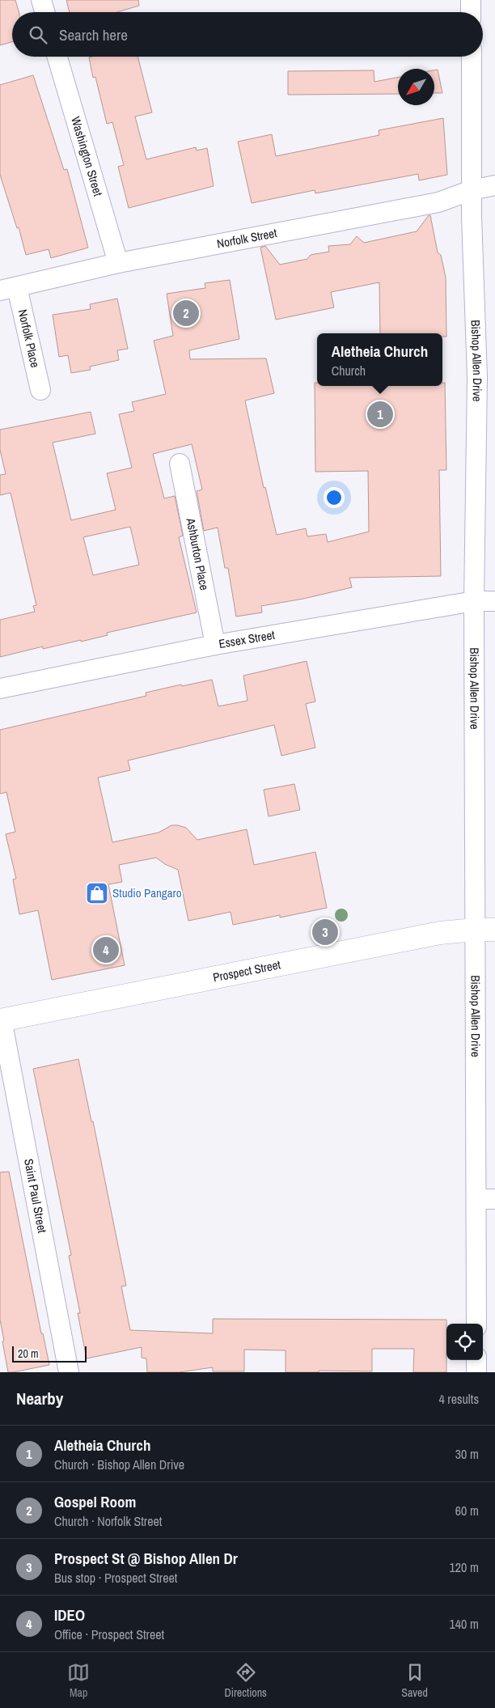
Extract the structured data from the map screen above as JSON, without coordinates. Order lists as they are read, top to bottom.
{
  "streets": {
    "main road": ["Prospect Street"],
    "street": [
      "Washington Street",
      "Norfolk Street",
      "Norfolk Place",
      "Bishop Allen Drive",
      "Ashburton Place",
      "Essex Street",
      "Saint Paul Street"
    ]
  },
  "crossings": [
    ["Washington Street", "Norfolk Street"],
    ["Norfolk Street", "Norfolk Place"],
    ["Norfolk Street", "Bishop Allen Drive"],
    ["Bishop Allen Drive", "Essex Street"],
    ["Bishop Allen Drive", "Prospect Street"],
    ["Ashburton Place", "Essex Street"],
    ["Prospect Street", "Saint Paul Street"]
  ],
  "places": {
    "shop": ["Studio Pangaro"]
  },
  "scale_bar": "20 m",
  "north": "bottom left",
  "page": {
    "search": "Search here",
    "pins": [
      "2",
      "1",
      "3",
      "4"
    ],
    "popup": ["Aletheia Church", "Church"],
    "scale": "20 m",
    "heading": ["Nearby", "4 results"],
    "list": [
      {
        "mark": "1",
        "name": "Aletheia Church",
        "note": "Church · Bishop Allen Drive",
        "value": "30 m"
      },
      {
        "mark": "2",
        "name": "Gospel Room",
        "note": "Church · Norfolk Street",
        "value": "60 m"
      },
      {
        "mark": "3",
        "name": "Prospect St @ Bishop Allen Dr",
        "note": "Bus stop · Prospect Street",
        "value": "120 m"
      },
      {
        "mark": "4",
        "name": "IDEO",
        "note": "Office · Prospect Street",
        "value": "140 m"
      }
    ],
    "nav": ["Map", "Directions", "Saved"]
  }
}
